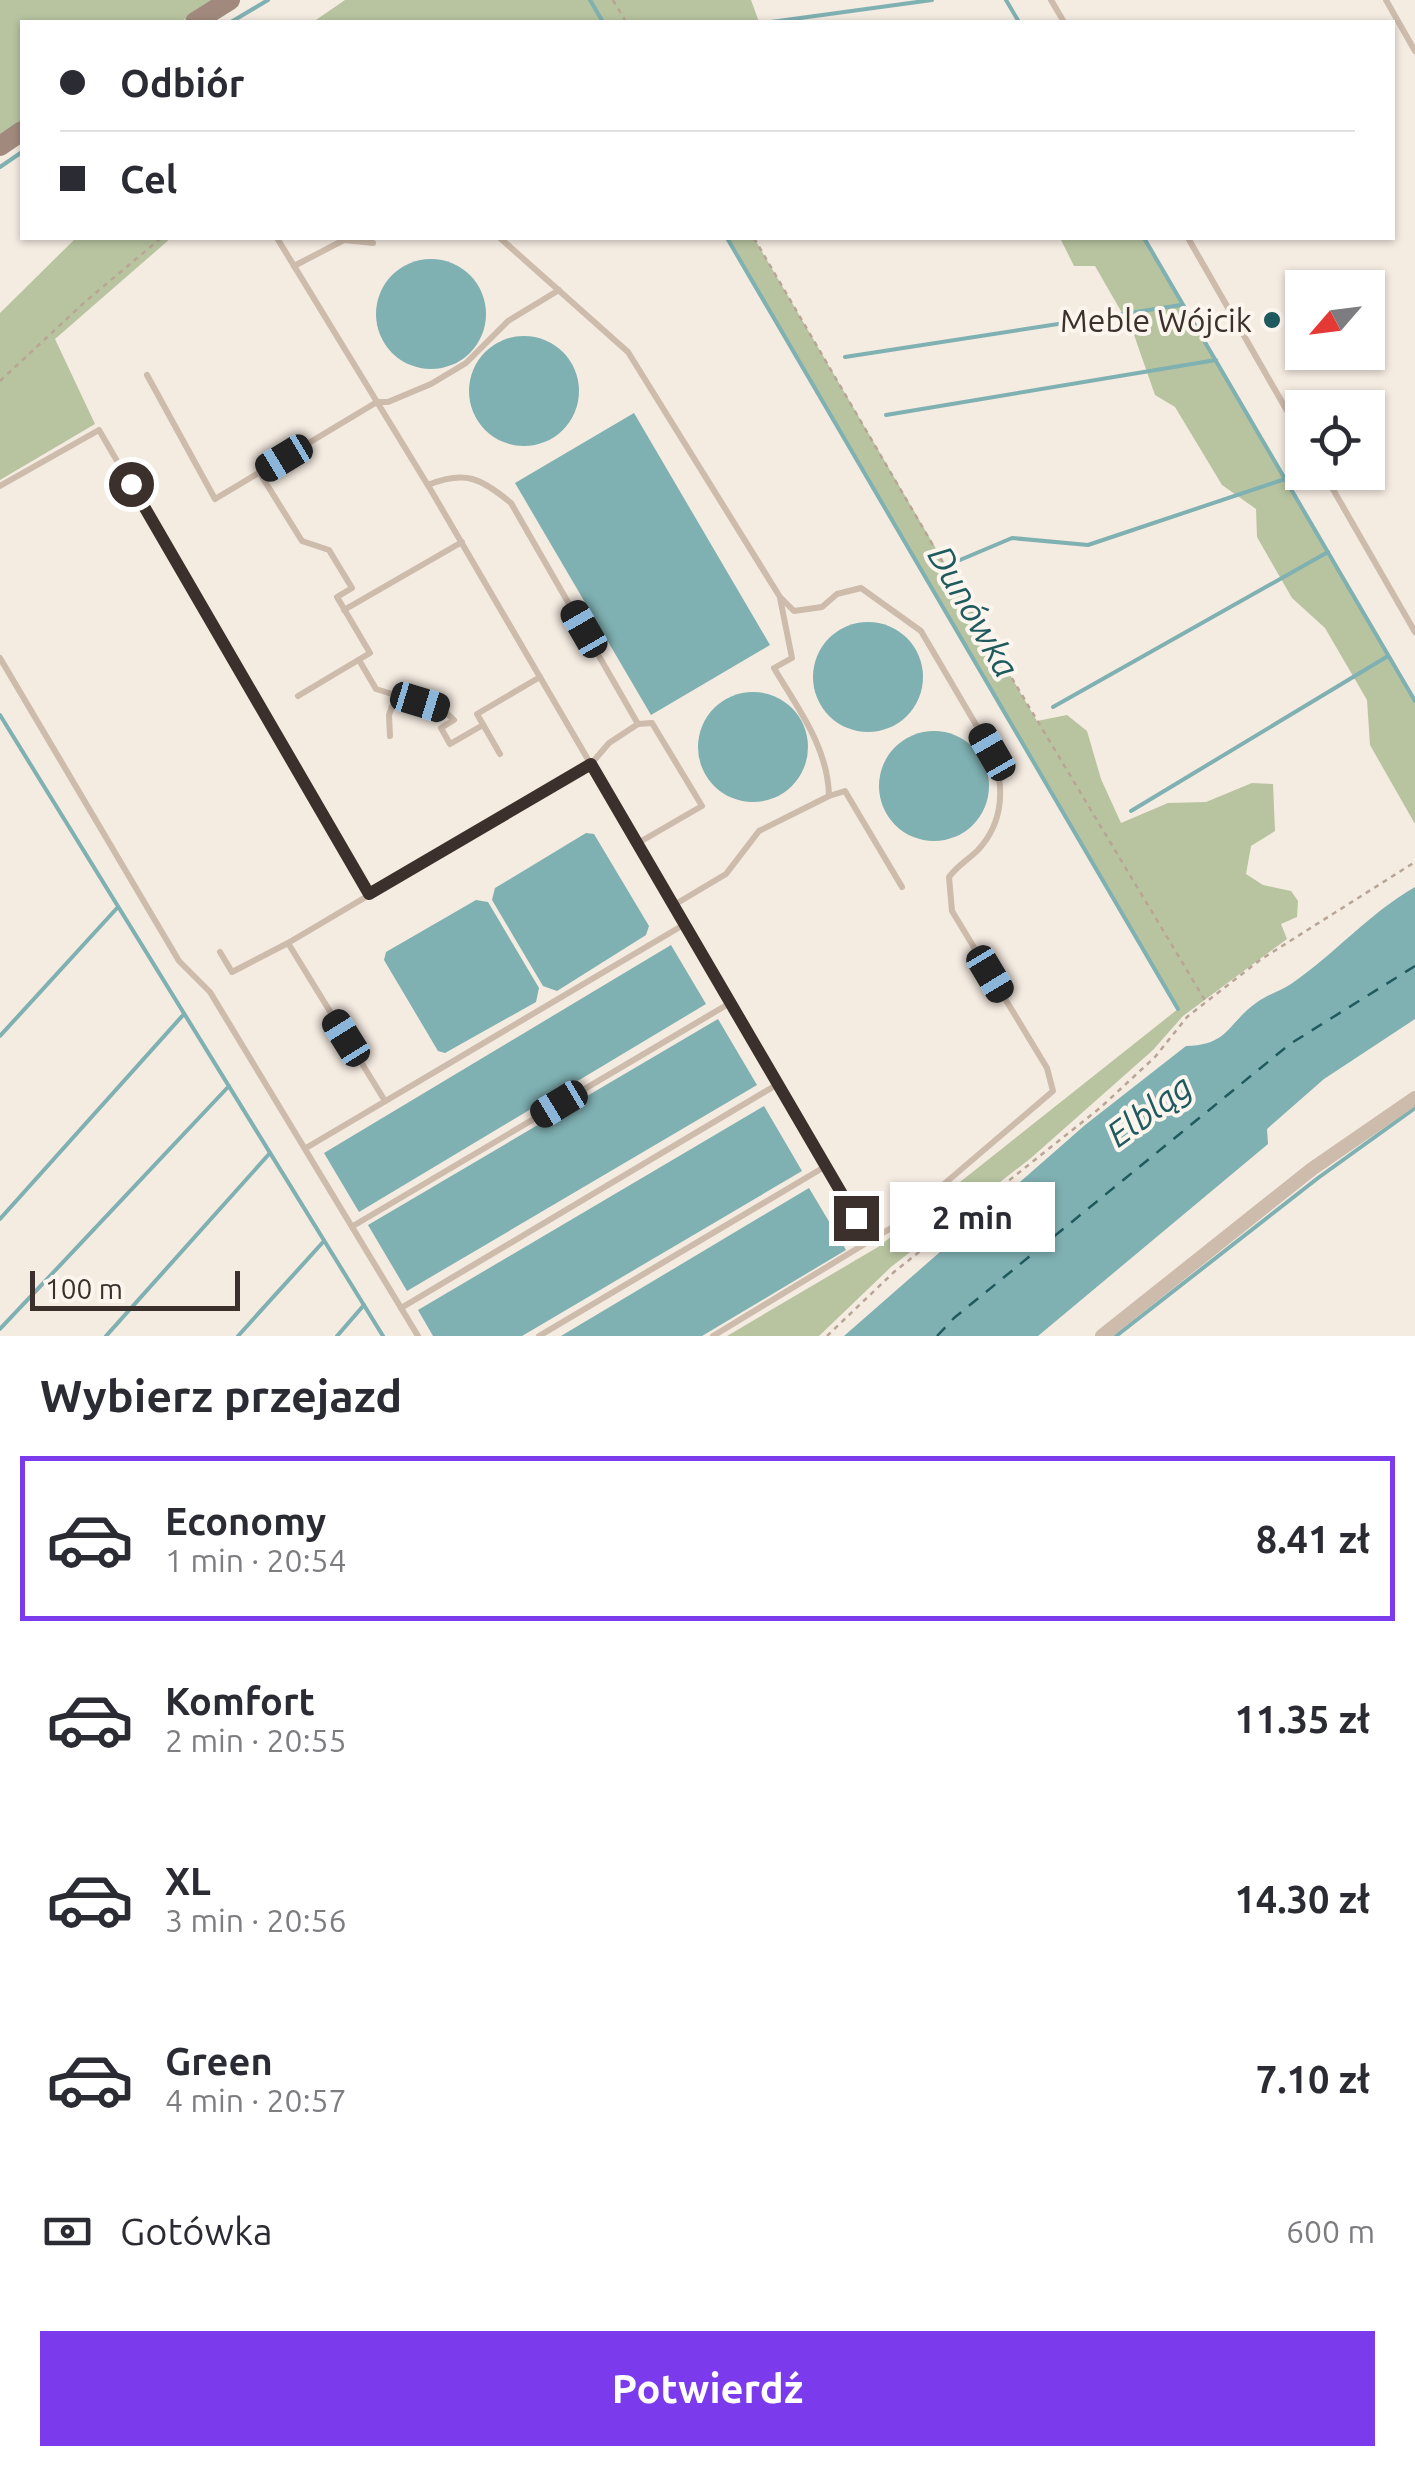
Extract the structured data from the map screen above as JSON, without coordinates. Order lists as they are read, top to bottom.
{
  "water": ["Dunówka", "Elbląg"],
  "places": ["Meble Wójcik"],
  "scale_bar": "100 m",
  "north": "bottom left",
  "page": {
    "banner": ["Odbiór", "Cel"],
    "bubble": "2 min",
    "scale": "100 m",
    "heading": "Wybierz przejazd",
    "list": [
      {
        "name": "Economy",
        "note": "1 min · 20:54",
        "value": "8.41 zł"
      },
      {
        "name": "Komfort",
        "note": "2 min · 20:55",
        "value": "11.35 zł"
      },
      {
        "name": "XL",
        "note": "3 min · 20:56",
        "value": "14.30 zł"
      },
      {
        "name": "Green",
        "note": "4 min · 20:57",
        "value": "7.10 zł"
      }
    ],
    "pay": ["Gotówka", "600 m"],
    "buttons": "Potwierdź"
  }
}
